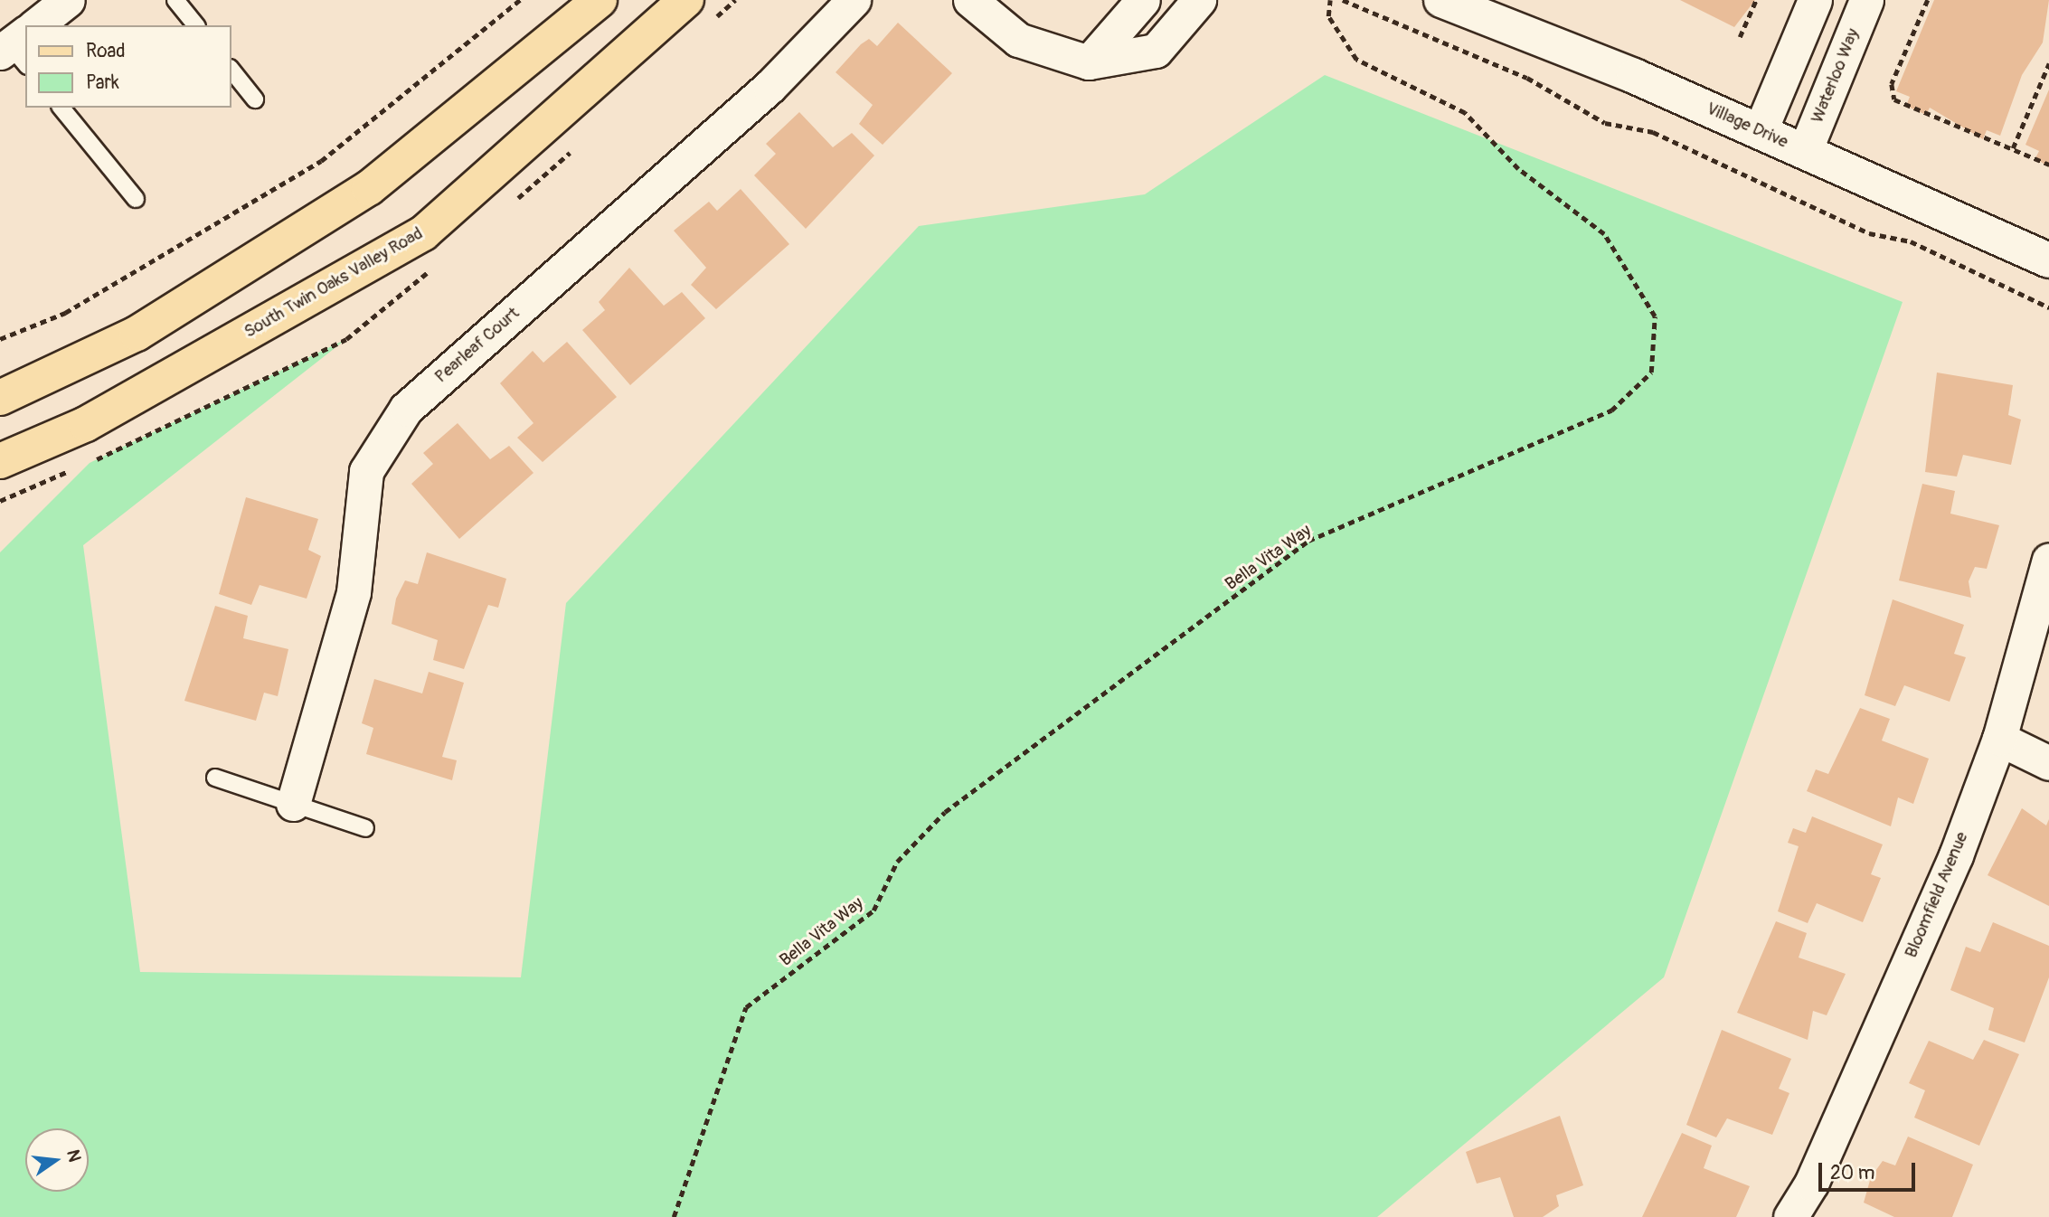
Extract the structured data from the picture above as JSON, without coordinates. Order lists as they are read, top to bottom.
{
  "streets": {
    "main road": ["South Twin Oaks Valley Road"],
    "street": [
      "Waterloo Way",
      "Village Drive",
      "Pearleaf Court",
      "Bloomfield Avenue"
    ],
    "path": ["Bella Vita Way"]
  },
  "crossings": [
    ["Waterloo Way", "Village Drive"]
  ],
  "legend": ["Road", "Park"],
  "scale_bar": "20 m",
  "north": "right"
}
